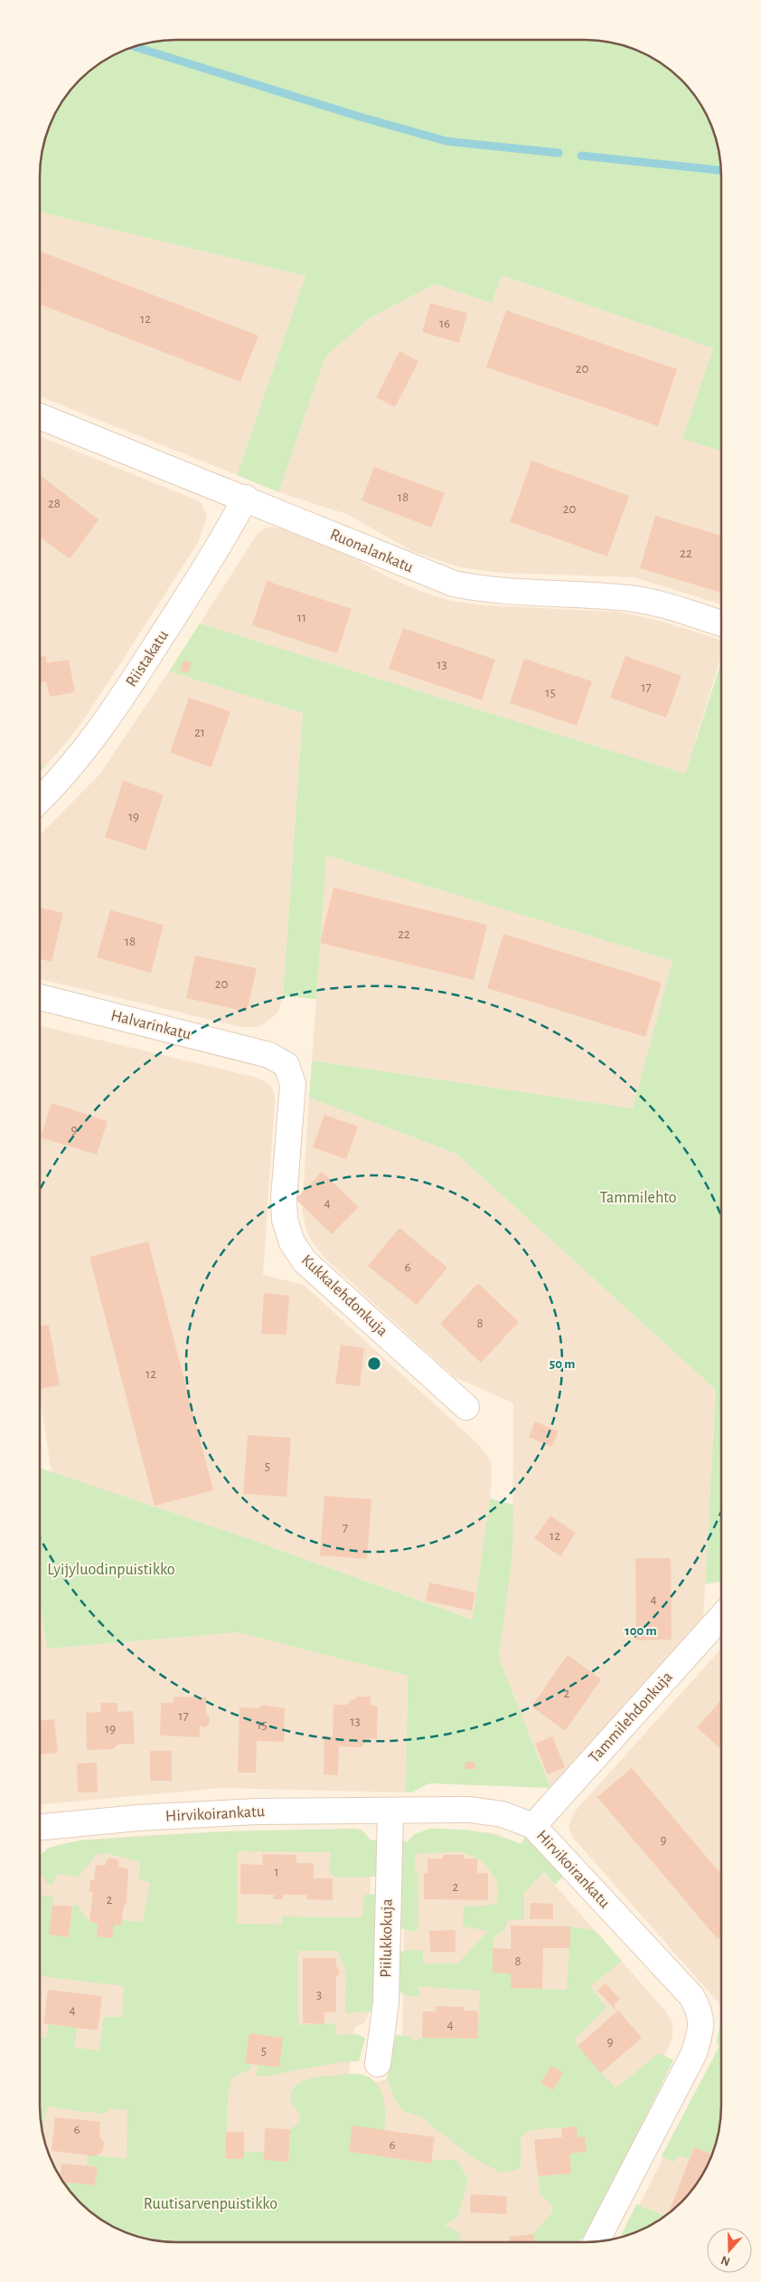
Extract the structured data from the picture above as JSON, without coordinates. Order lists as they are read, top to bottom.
{
  "streets": {
    "street": [
      "Ruonalankatu",
      "Riistakatu",
      "Halvarinkatu",
      "Kukkalehdonkuja",
      "Tammilehdonkuja",
      "Hirvikoirankatu",
      "Piilukkokuja"
    ]
  },
  "crossings": [
    ["Ruonalankatu", "Riistakatu"],
    ["Halvarinkatu", "Kukkalehdonkuja"],
    ["Tammilehdonkuja", "Hirvikoirankatu"],
    ["Hirvikoirankatu", "Piilukkokuja"]
  ],
  "parks": ["Tammilehto", "Lyijyluodinpuistikko", "Ruutisarvenpuistikko"],
  "house_numbers": [
    "12",
    "16",
    "20",
    "18",
    "28",
    "20",
    "22",
    "11",
    "13",
    "17",
    "15",
    "21",
    "19",
    "22",
    "18",
    "20",
    "9",
    "4",
    "6",
    "8",
    "12",
    "5",
    "7",
    "12",
    "4",
    "2",
    "17",
    "13",
    "15",
    "19",
    "9",
    "1",
    "2",
    "2",
    "8",
    "3",
    "4",
    "4",
    "9",
    "5",
    "6",
    "6"
  ],
  "north": "bottom",
  "rings": ["50 m", "100 m"]
}
